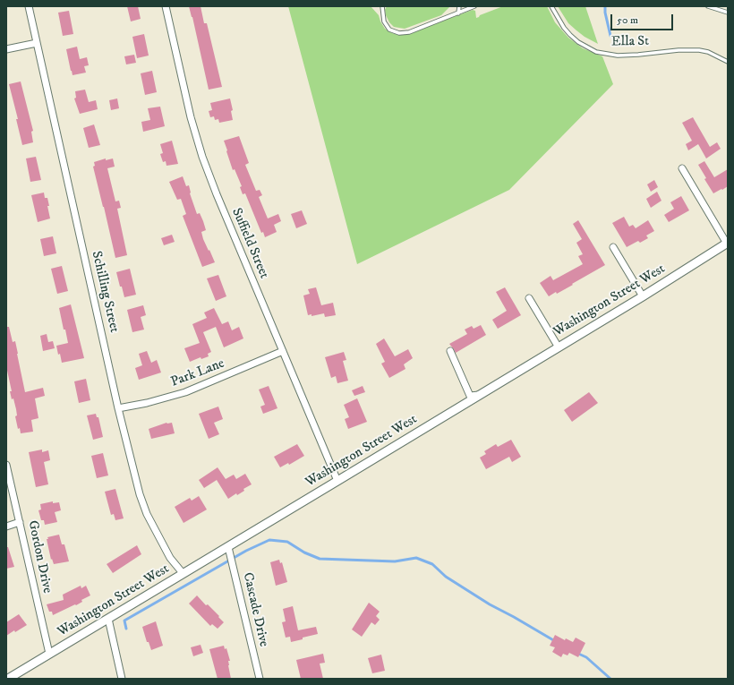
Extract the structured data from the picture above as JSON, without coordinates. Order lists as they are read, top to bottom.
{
  "streets": {
    "street": [
      "Suffield Street",
      "Schilling Street",
      "Washington Street West",
      "Park Lane",
      "Gordon Drive",
      "Cascade Drive"
    ],
    "lane": ["Ella St"]
  },
  "crossings": [
    ["Suffield Street", "Washington Street West"],
    ["Suffield Street", "Park Lane"],
    ["Schilling Street", "Washington Street West"],
    ["Schilling Street", "Park Lane"],
    ["Washington Street West", "Gordon Drive"],
    ["Washington Street West", "Cascade Drive"]
  ],
  "scale_bar": "50 m"
}
